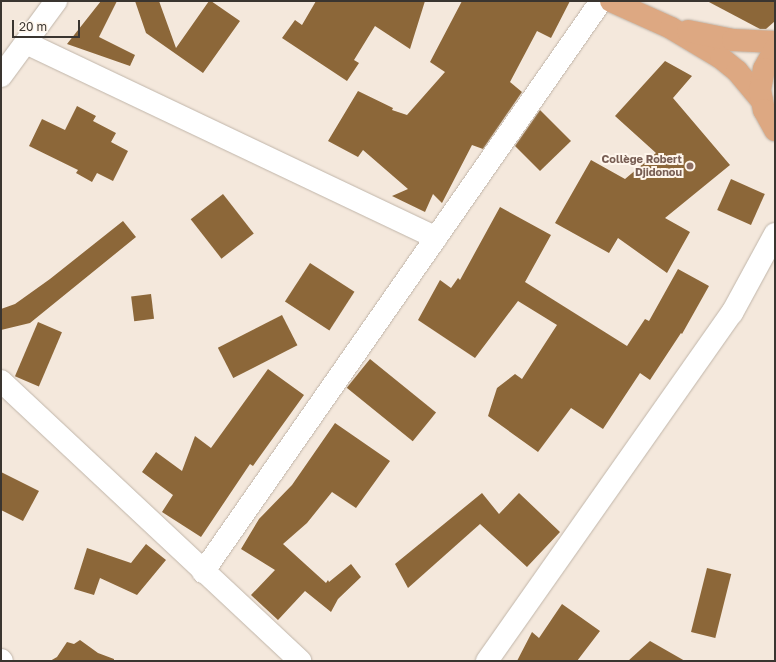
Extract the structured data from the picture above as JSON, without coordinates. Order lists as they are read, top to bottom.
{
  "places": ["Collège Robert Djidonou"],
  "scale_bar": "20 m"
}
